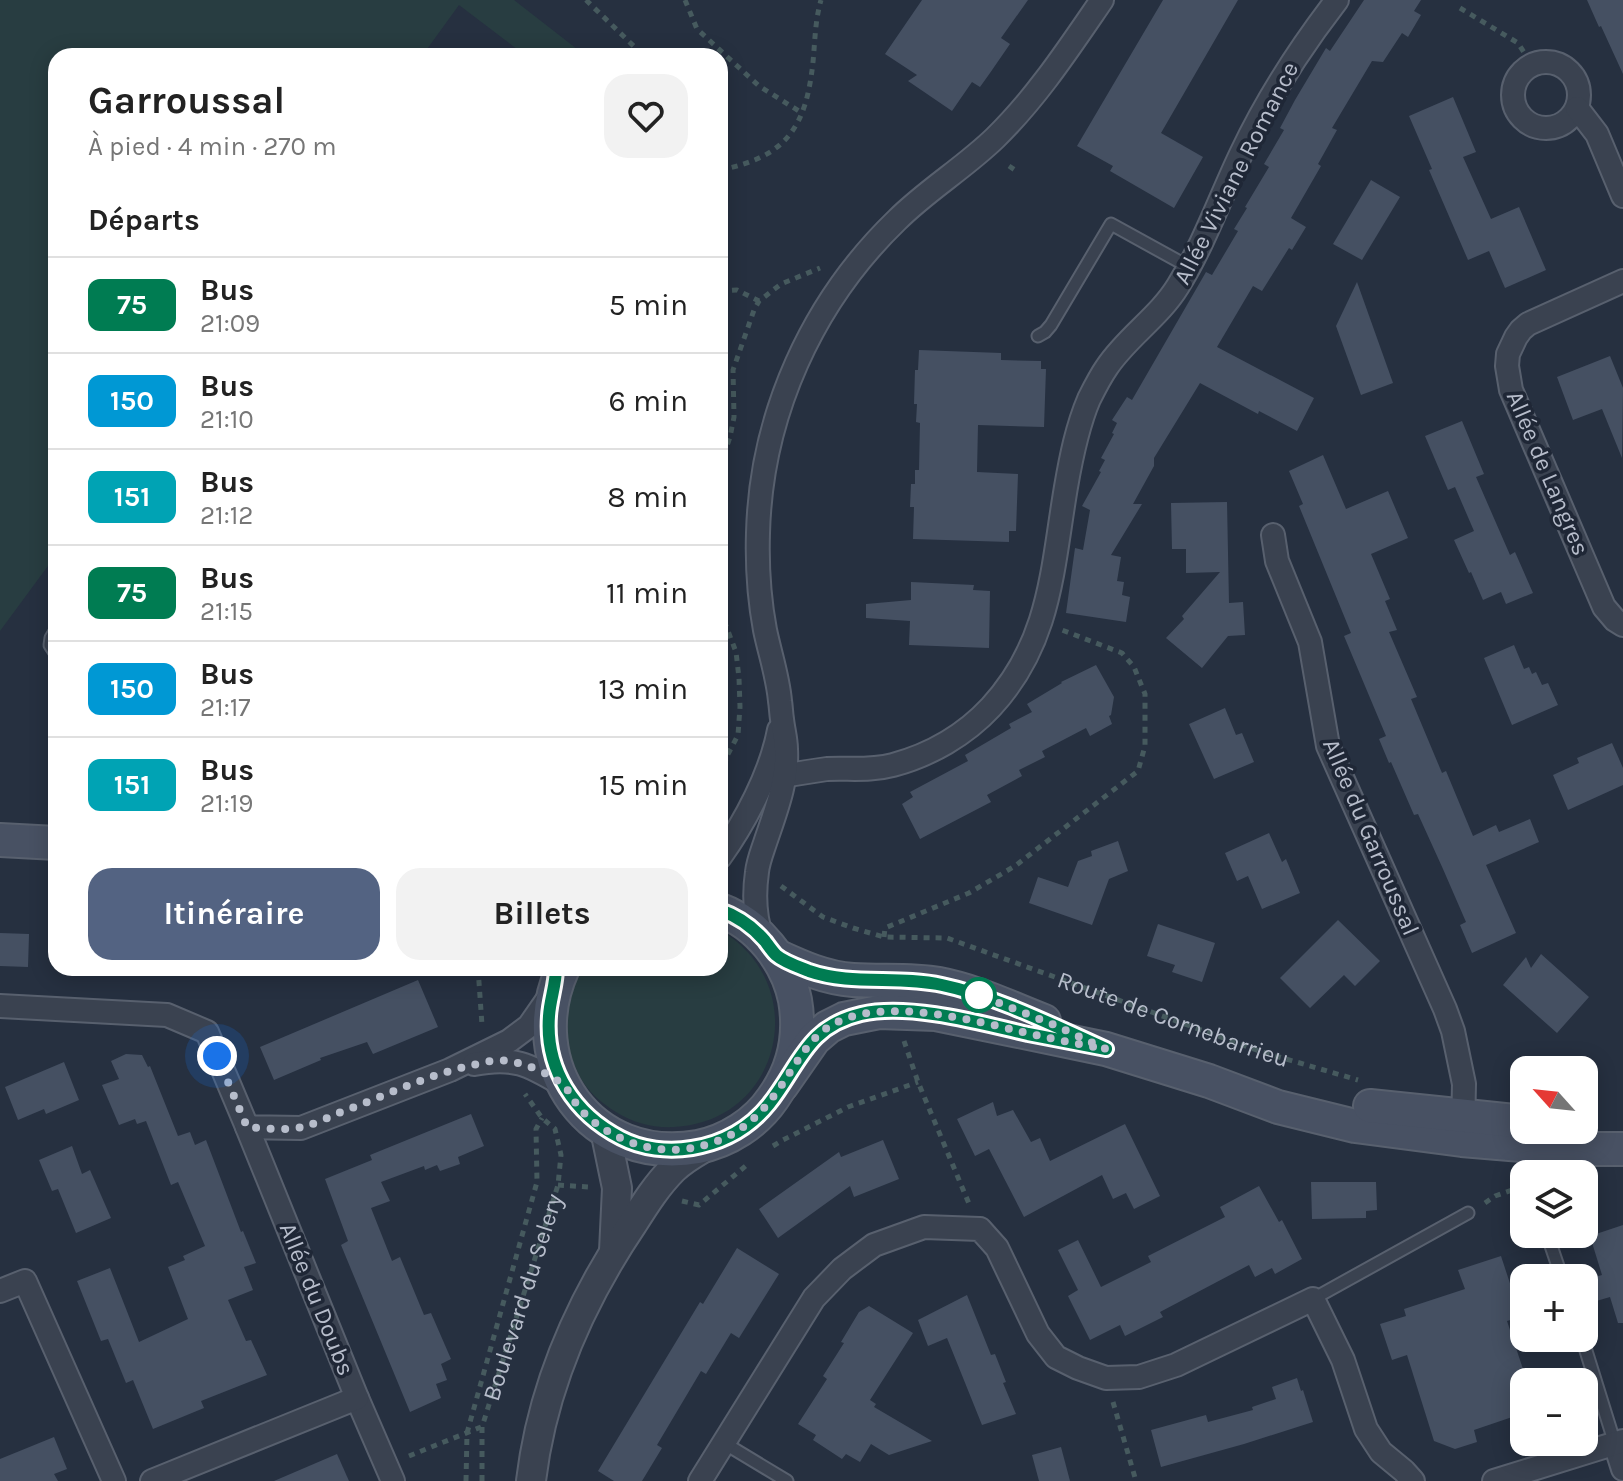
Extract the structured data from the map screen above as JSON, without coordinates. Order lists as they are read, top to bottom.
{
  "streets": {
    "main road": ["Route de Cornebarrieu"],
    "street": [
      "Allée Viviane Romance",
      "Allée de Langres",
      "Allée du Garroussal",
      "Allée du Doubs"
    ],
    "path": ["Boulevard du Selery"]
  },
  "crossings": [
    ["Allée du Garroussal", "Route de Cornebarrieu"]
  ],
  "lines": ["bus line 75"],
  "north": "top left",
  "page": {
    "heading": [
      ["Garroussal", "À pied · 4 min · 270 m"],
      "Départs"
    ],
    "list": [
      {
        "mark": "75",
        "name": "Bus",
        "note": "21:09",
        "value": "5 min"
      },
      {
        "mark": "150",
        "name": "Bus",
        "note": "21:10",
        "value": "6 min"
      },
      {
        "mark": "151",
        "name": "Bus",
        "note": "21:12",
        "value": "8 min"
      },
      {
        "mark": "75",
        "name": "Bus",
        "note": "21:15",
        "value": "11 min"
      },
      {
        "mark": "150",
        "name": "Bus",
        "note": "21:17",
        "value": "13 min"
      },
      {
        "mark": "151",
        "name": "Bus",
        "note": "21:19",
        "value": "15 min"
      }
    ],
    "buttons": ["Itinéraire", "Billets"],
    "map_buttons": ["+", "−"]
  }
}
